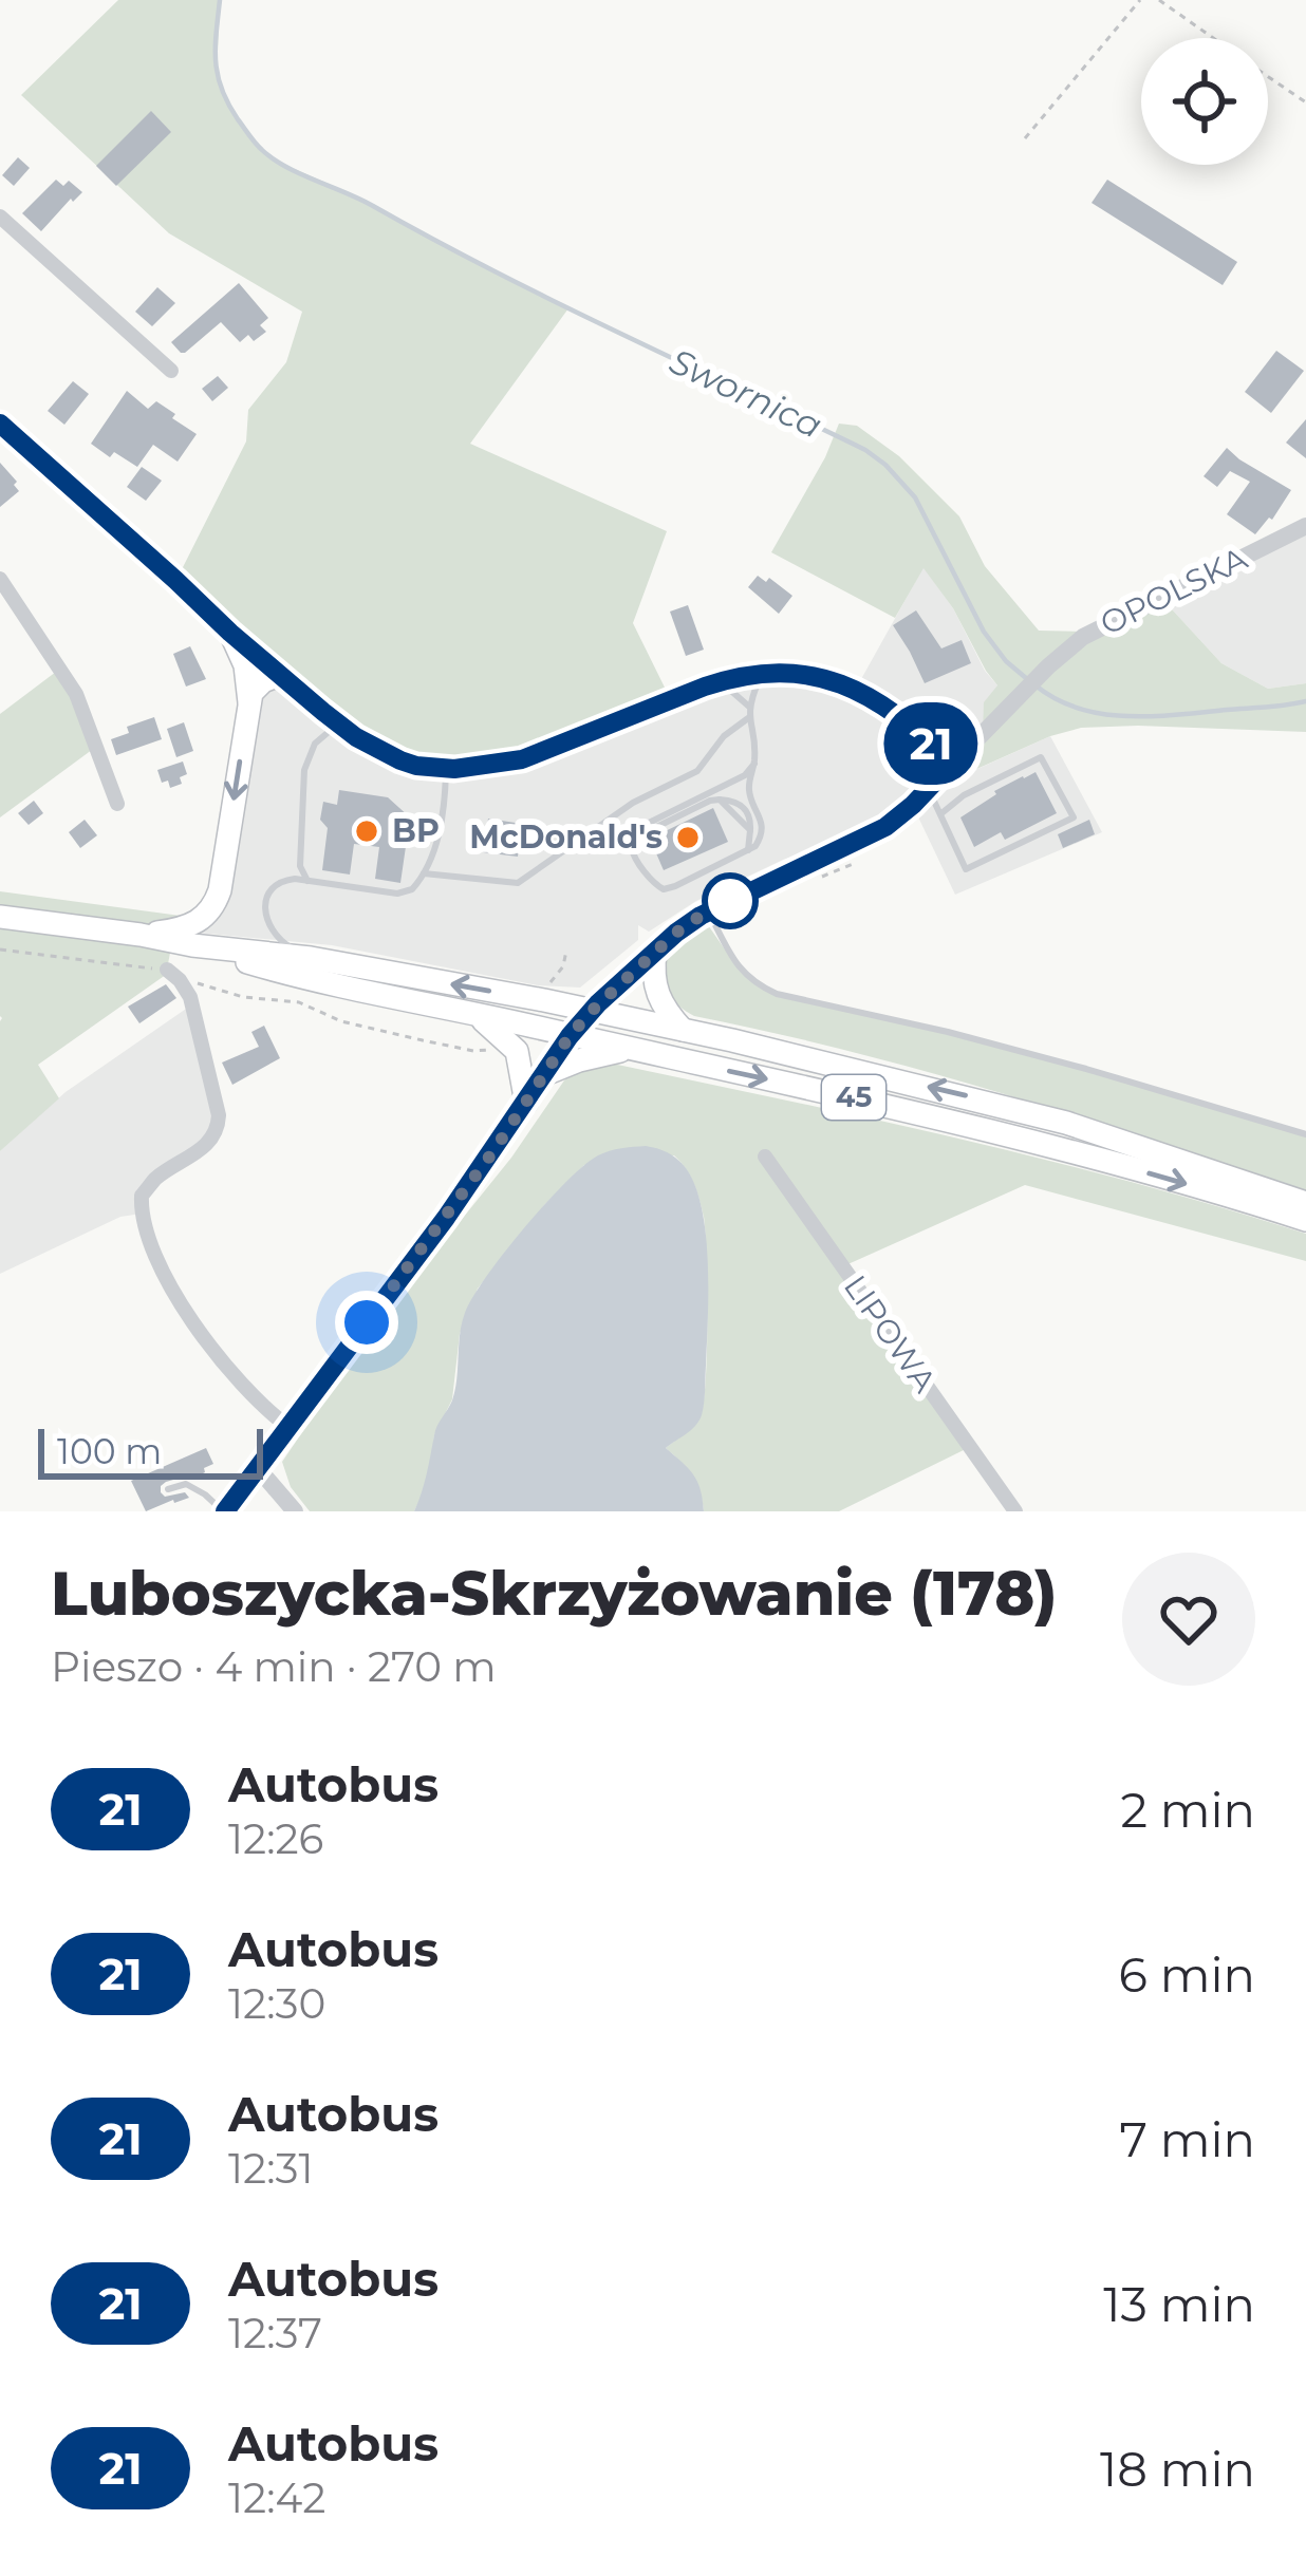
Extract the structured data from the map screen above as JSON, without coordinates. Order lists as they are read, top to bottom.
{
  "streets": {
    "main road": ["45"],
    "street": ["OPOLSKA", "LIPOWA"]
  },
  "crossings": [
    ["OPOLSKA", "45"]
  ],
  "water": ["Swornica"],
  "places": ["BP", "McDonald's"],
  "lines": ["bus line 21"],
  "scale_bar": "100 m",
  "page": {
    "on_map": "21",
    "scale": "100 m",
    "heading": ["Luboszycka-Skrzyżowanie (178)", "Pieszo · 4 min · 270 m"],
    "list": [
      {
        "mark": "21",
        "name": "Autobus",
        "note": "12:26",
        "value": "2 min"
      },
      {
        "mark": "21",
        "name": "Autobus",
        "note": "12:30",
        "value": "6 min"
      },
      {
        "mark": "21",
        "name": "Autobus",
        "note": "12:31",
        "value": "7 min"
      },
      {
        "mark": "21",
        "name": "Autobus",
        "note": "12:37",
        "value": "13 min"
      },
      {
        "mark": "21",
        "name": "Autobus",
        "note": "12:42",
        "value": "18 min"
      }
    ]
  }
}
